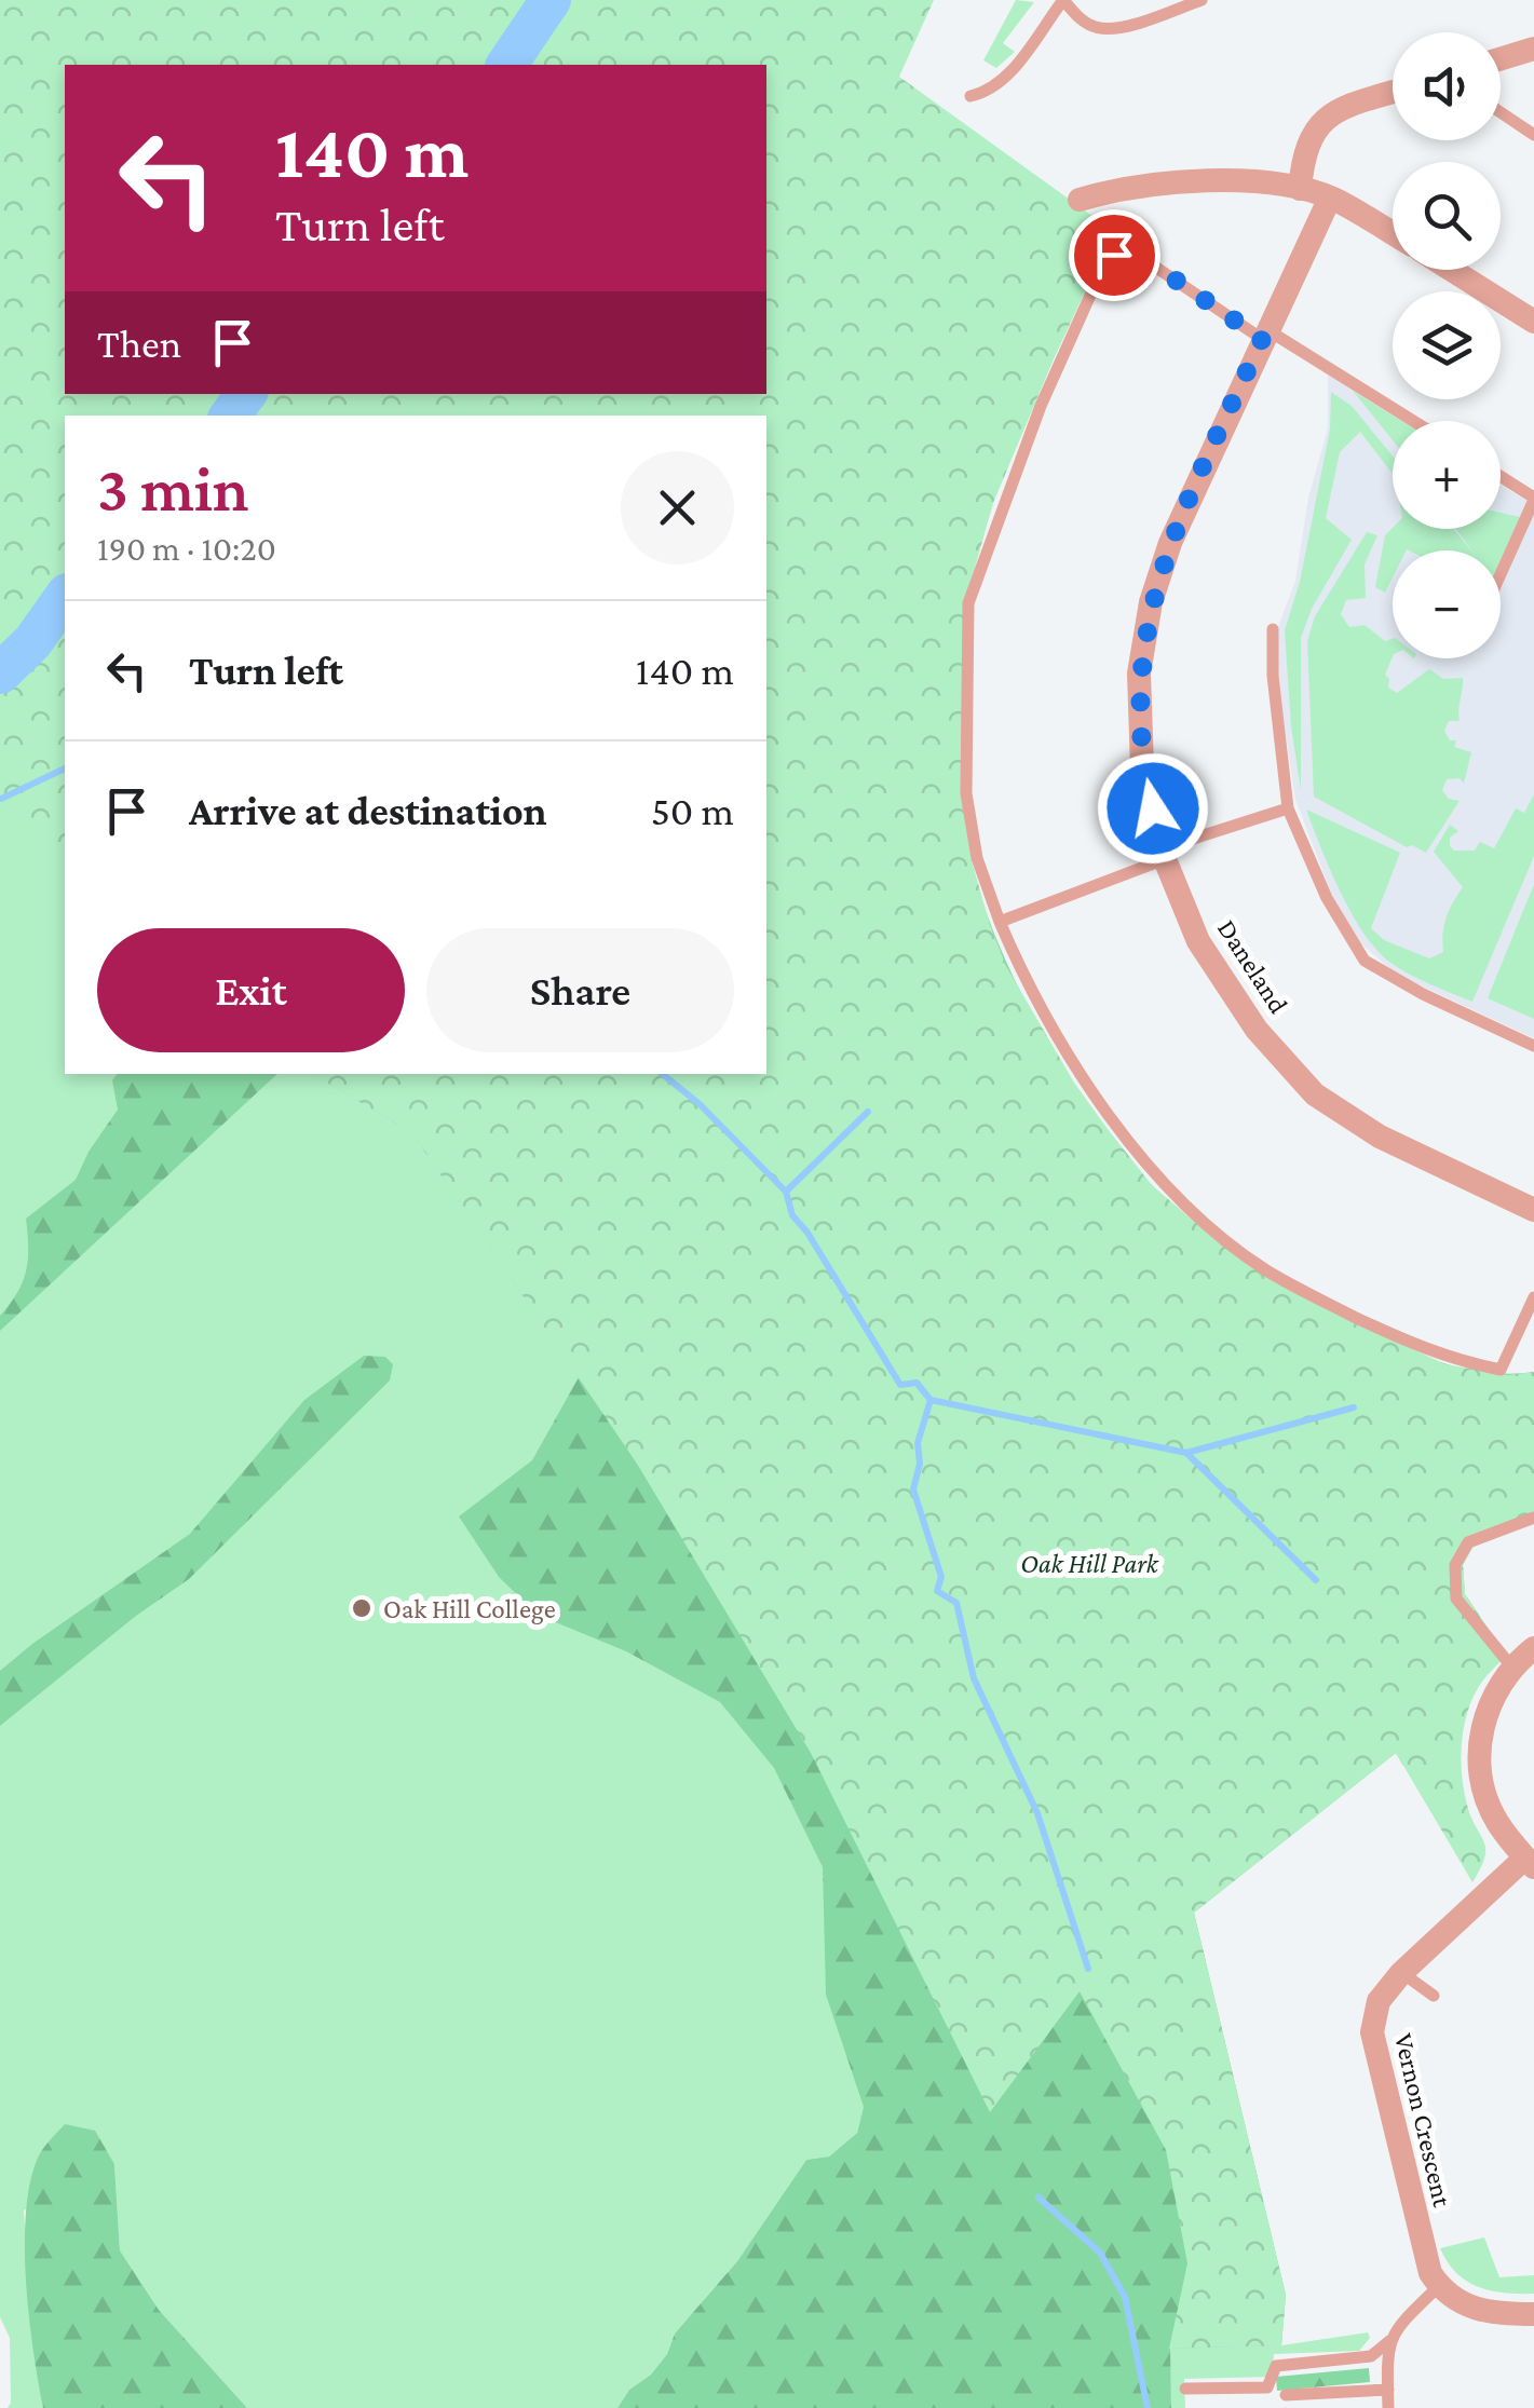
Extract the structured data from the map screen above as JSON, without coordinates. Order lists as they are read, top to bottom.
{
  "streets": {
    "street": ["Daneland", "Vernon Crescent"]
  },
  "parks": ["Oak Hill Park"],
  "places": ["Oak Hill College"],
  "page": {
    "map_buttons": ["+", "−"],
    "turn": ["140 m", "Turn left"],
    "then": "Then",
    "heading": ["3 min", "190 m · 10:20"],
    "list": [
      {
        "name": "Turn left",
        "value": "140 m"
      },
      {
        "name": "Arrive at destination",
        "value": "50 m"
      }
    ],
    "buttons": ["Exit", "Share"]
  }
}
